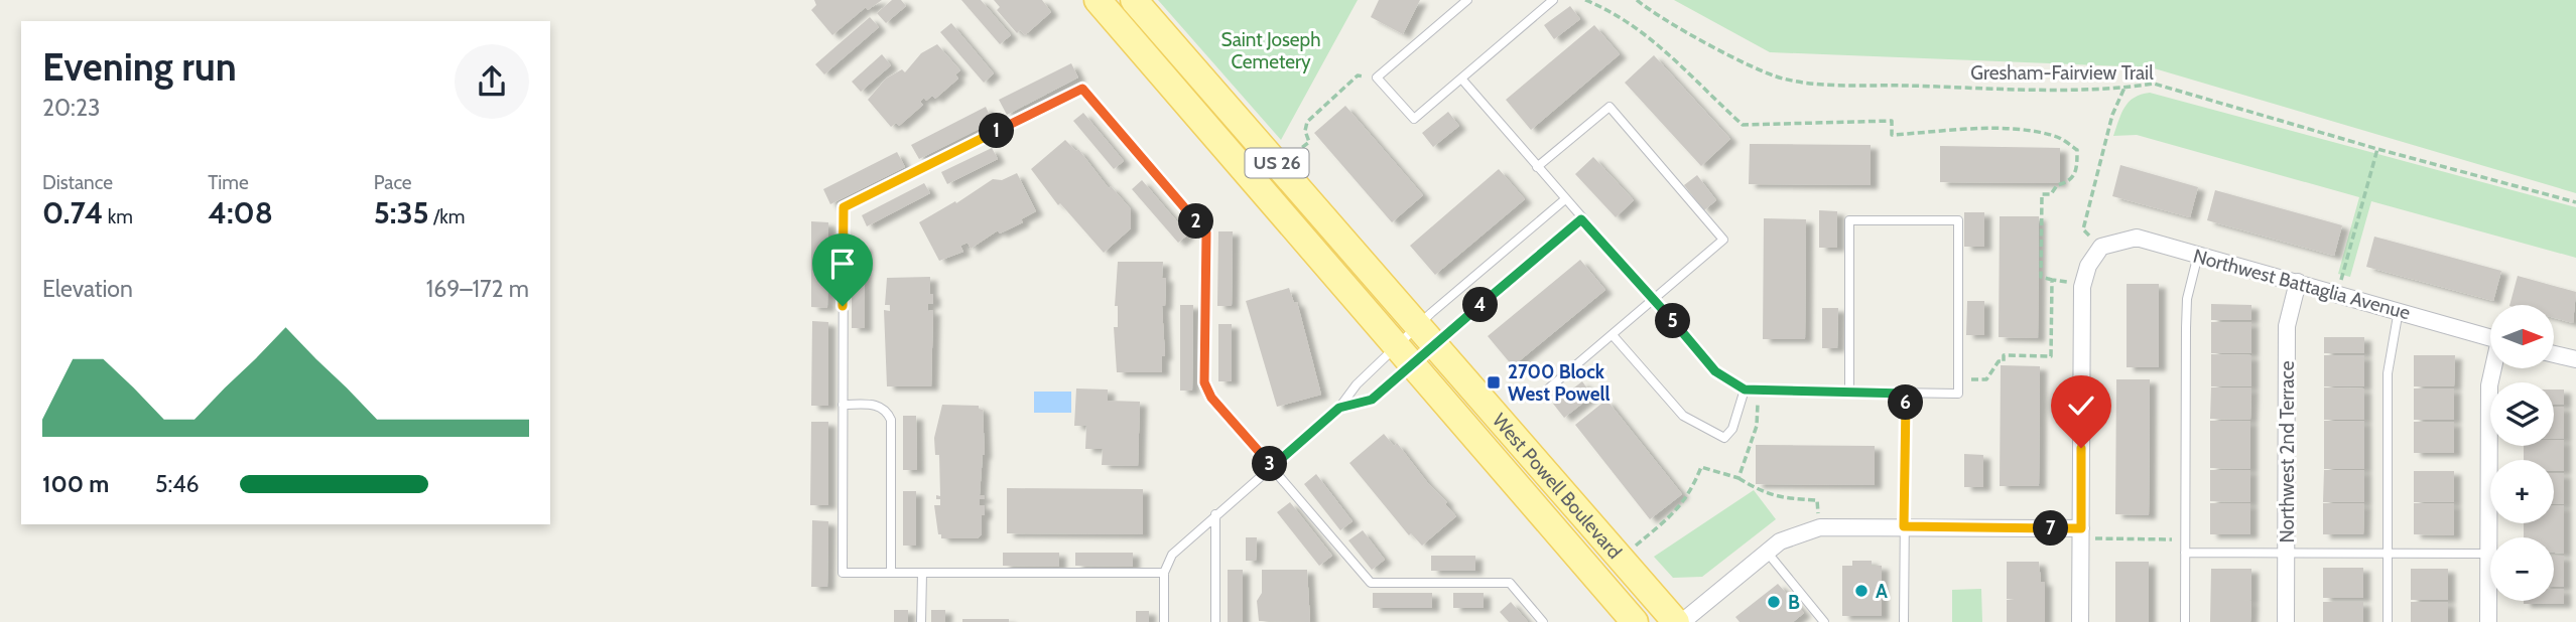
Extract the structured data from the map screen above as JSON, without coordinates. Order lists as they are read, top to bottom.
{
  "streets": {
    "main road": ["US 26", "West Powell Boulevard"],
    "street": ["Northwest Battaglia Avenue", "Northwest 2nd Terrace"],
    "path": ["Gresham-Fairview Trail"]
  },
  "crossings": [
    ["Northwest Battaglia Avenue", "Northwest 2nd Terrace"]
  ],
  "parks": ["Saint Joseph Cemetery"],
  "places": {
    "transit": ["2700 Block West Powell"],
    "other": ["A", "B"]
  },
  "north": "right",
  "page": {
    "heading": ["Evening run", "20:23"],
    "pins": [
      "1",
      "2",
      "4",
      "5",
      "6",
      "3",
      "7"
    ],
    "stats": [
      ["Distance", "0.74 km"],
      ["Time", "4:08"],
      ["Pace", "5:35 /km"]
    ],
    "chart": ["Elevation", "169–172 m"],
    "map_buttons": ["+", "−"],
    "list": [
      {
        "name": "100 m",
        "note": "5:46"
      }
    ]
  }
}
